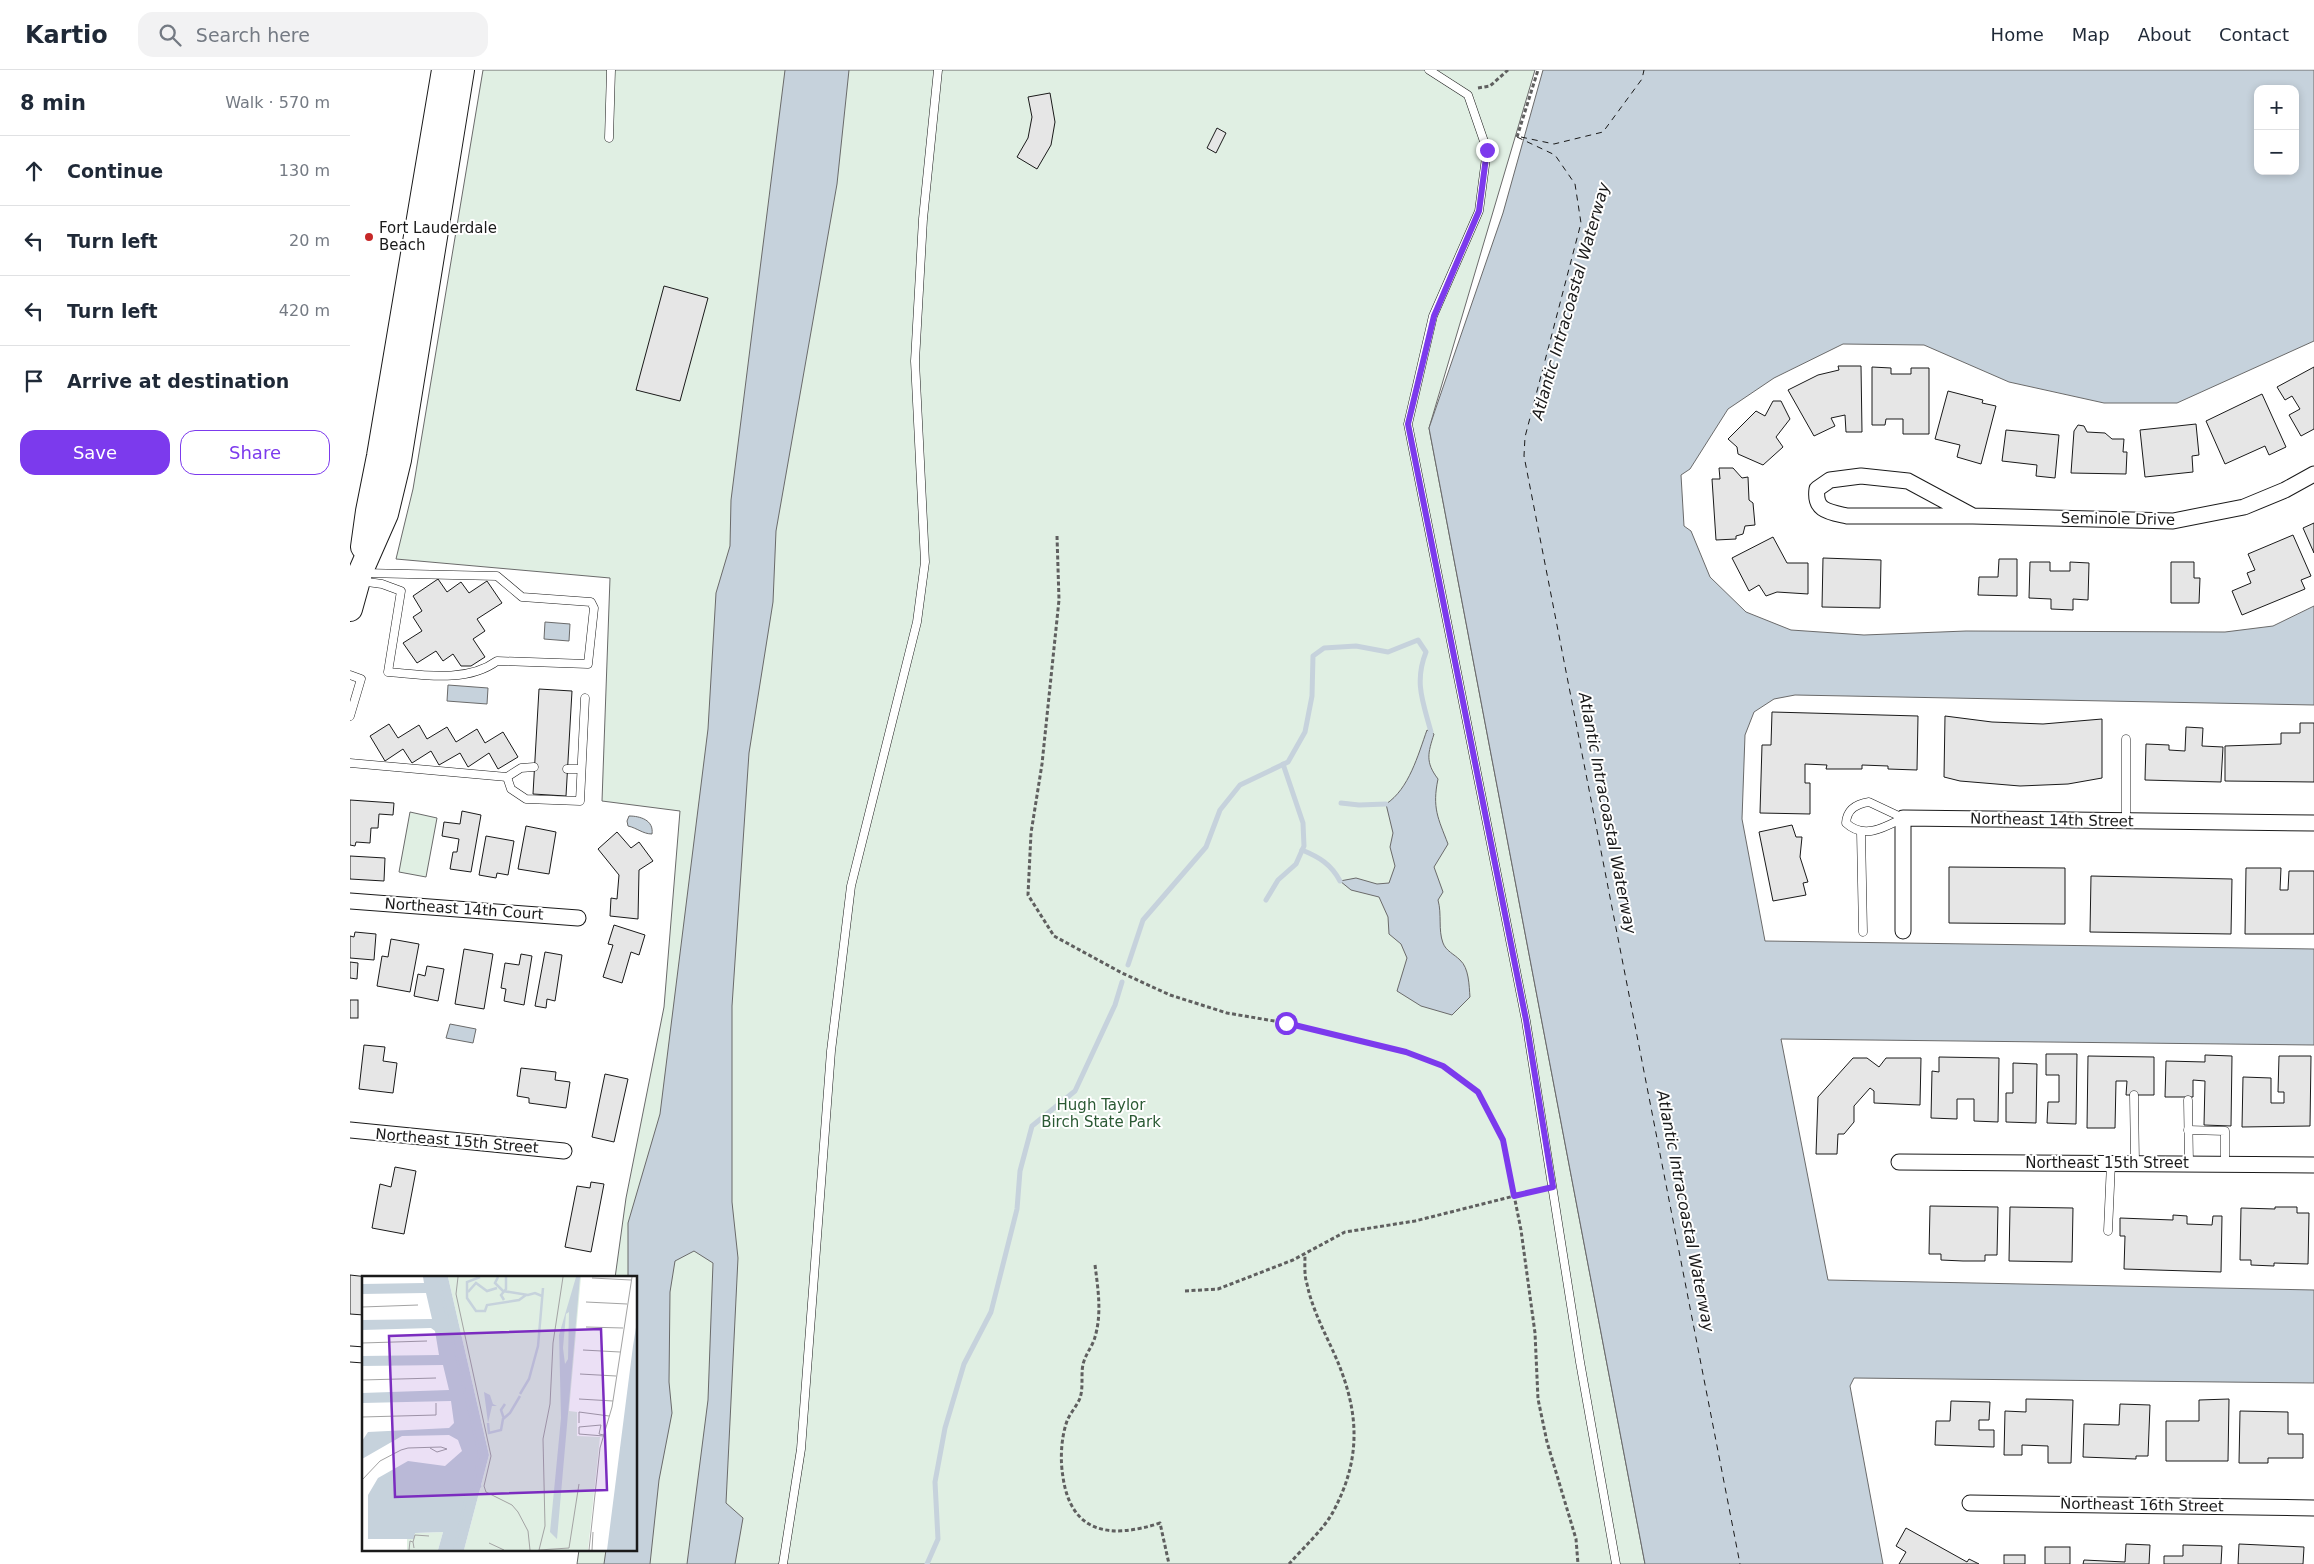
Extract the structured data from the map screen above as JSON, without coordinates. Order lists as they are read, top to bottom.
{
  "streets": {
    "street": [
      "Seminole Drive",
      "Northeast 14th Street",
      "Northeast 14th Court",
      "Northeast 15th Street",
      "Northeast 16th Street"
    ]
  },
  "water": ["Atlantic Intracoastal Waterway"],
  "parks": ["Hugh Taylor Birch State Park"],
  "places": ["Fort Lauderdale Beach"],
  "page": {
    "header": "Kartio",
    "search": "Search here",
    "nav": [
      "Home",
      "Map",
      "About",
      "Contact"
    ],
    "heading": ["8 min", "Walk · 570 m"],
    "map_buttons": ["+", "−"],
    "list": [
      ["Continue", "130 m"],
      ["Turn left", "20 m"],
      ["Turn left", "420 m"],
      "Arrive at destination"
    ],
    "buttons": ["Save", "Share"]
  }
}
